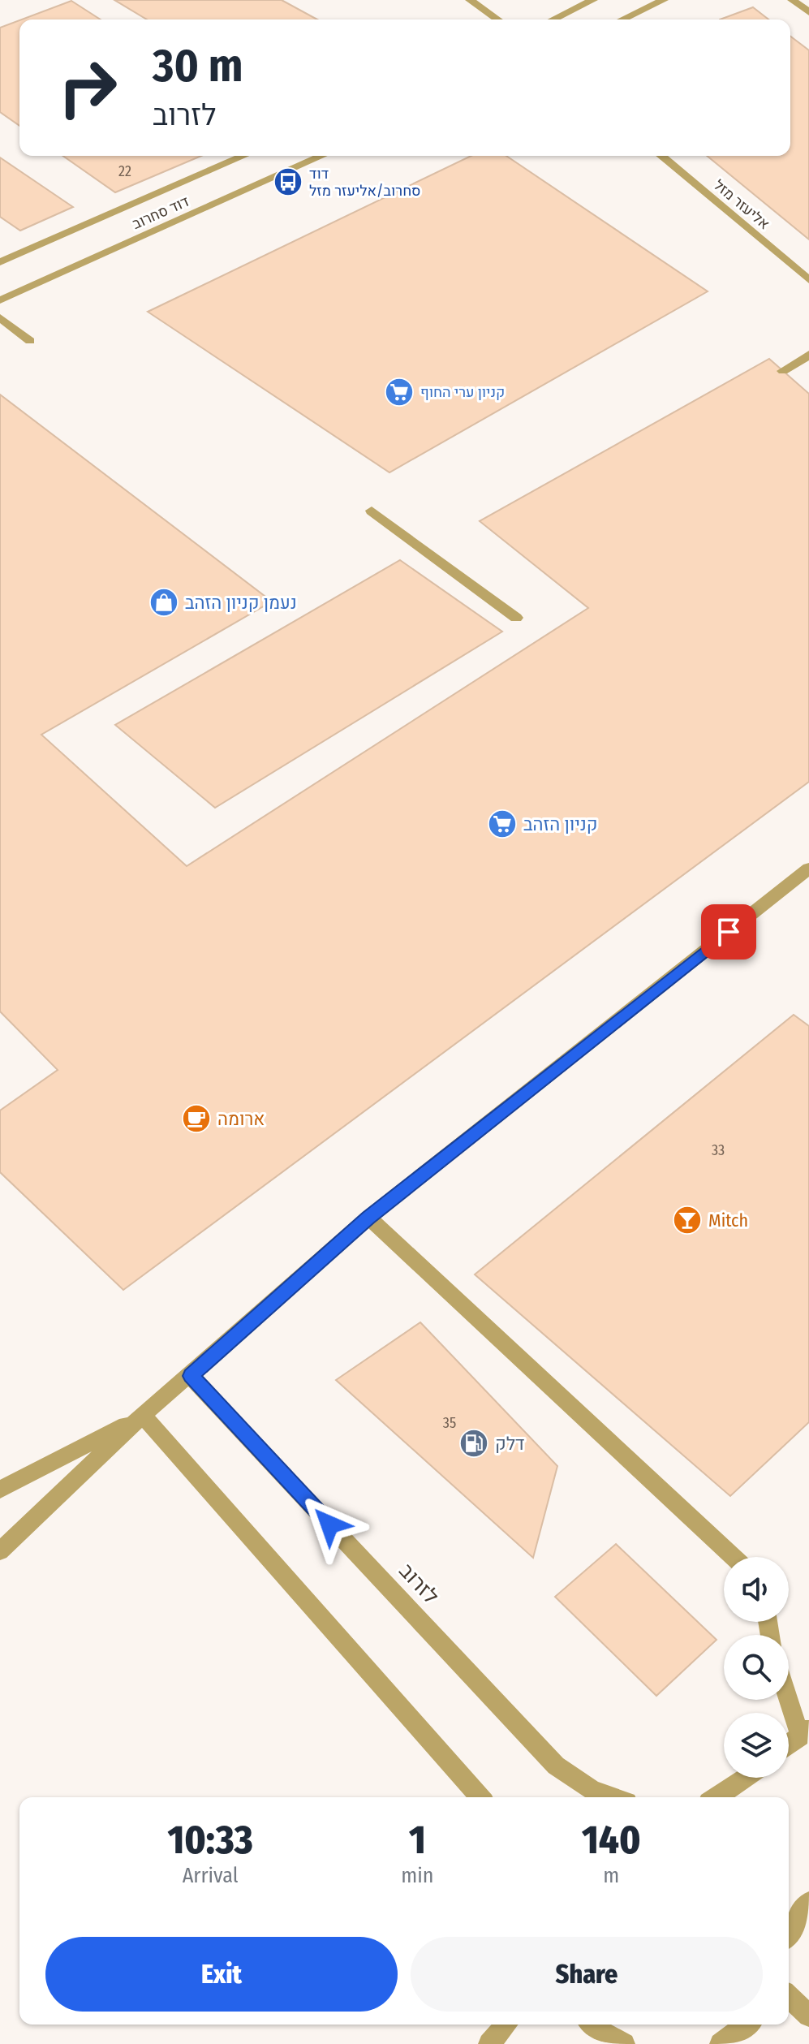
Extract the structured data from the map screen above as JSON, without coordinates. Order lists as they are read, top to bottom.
{
  "streets": {
    "street": ["אליעזר מזל", "דוד סחרוב", "לזרוב"]
  },
  "places": {
    "bus stop": ["דוד סחרוב/אליעזר מזל"],
    "supermarket": ["קניון ערי החוף", "קניון הזהב"],
    "shop": ["נעמן קניון הזהב"],
    "cafe": ["ארומה"],
    "bar": ["Mitch"],
    "fuel station": ["דלק"]
  },
  "house_numbers": ["22", "33", "35"],
  "page": {
    "turn": ["30 m", "לזרוב"],
    "eta": [
      "10:33",
      "Arrival",
      "1",
      "min",
      "140",
      "m"
    ],
    "buttons": ["Exit", "Share"]
  }
}
